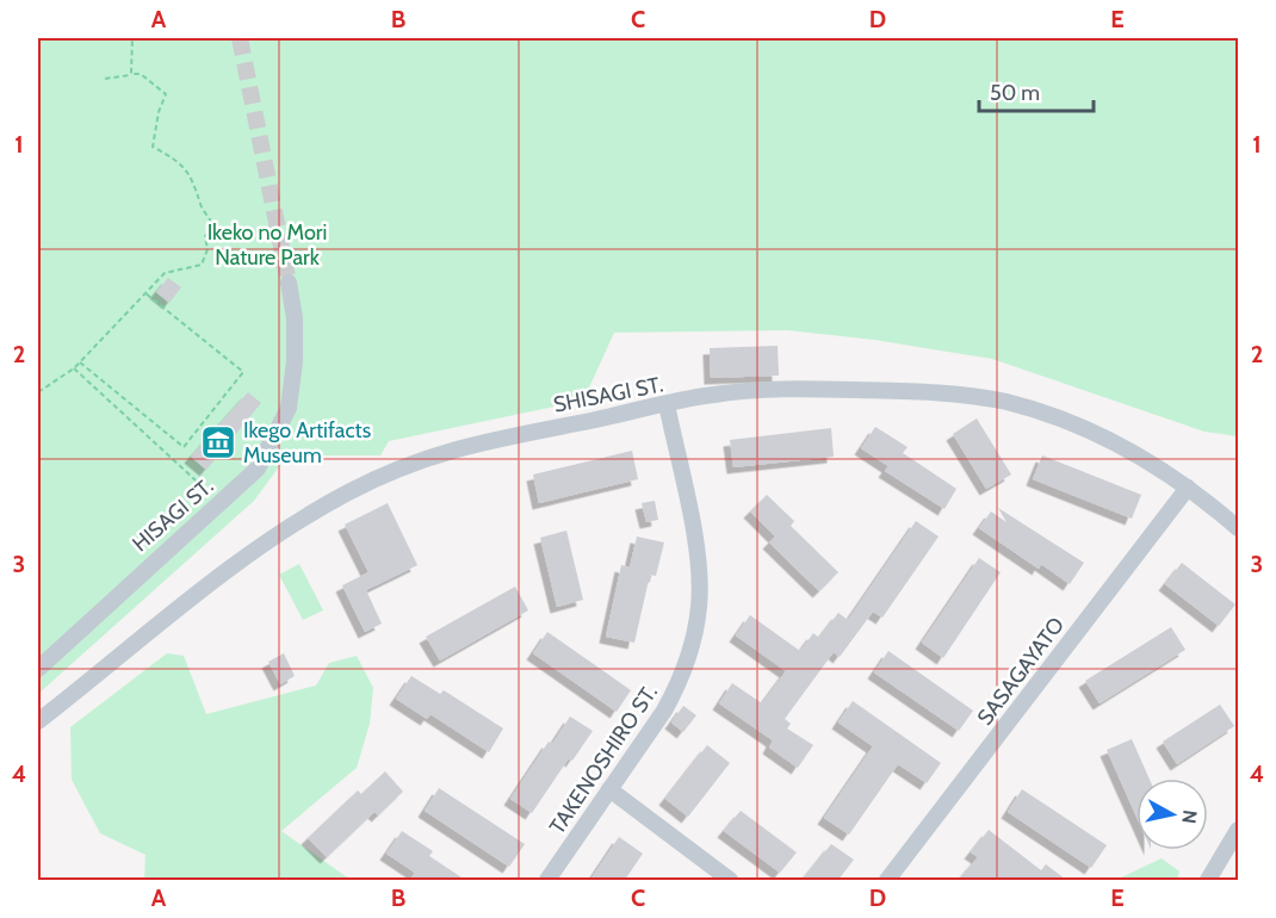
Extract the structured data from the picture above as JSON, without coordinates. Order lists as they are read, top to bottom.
{
  "streets": {
    "lane": [
      "SHISAGI ST.",
      "HISAGI ST.",
      "SASAGAYATO",
      "TAKENOSHIRO ST."
    ]
  },
  "crossings": [
    ["SHISAGI ST.", "SASAGAYATO"],
    ["SHISAGI ST.", "TAKENOSHIRO ST."]
  ],
  "parks": ["Ikeko no Mori Nature Park"],
  "places": {
    "museum": ["Ikego Artifacts Museum"]
  },
  "scale_bar": "50 m",
  "north": "right",
  "grid": {
    "columns": [
      "A",
      "B",
      "C",
      "D",
      "E"
    ],
    "rows": [
      "1",
      "2",
      "3",
      "4"
    ]
  }
}
